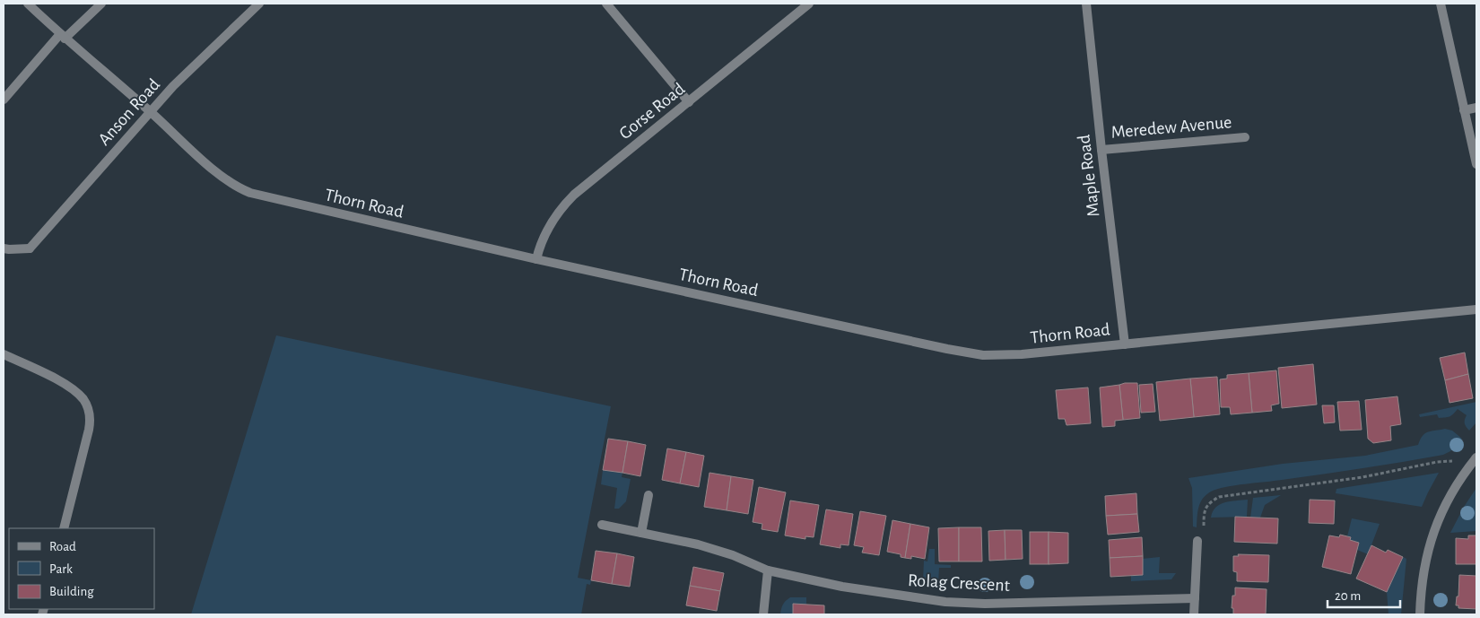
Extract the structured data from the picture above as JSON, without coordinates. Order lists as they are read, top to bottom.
{
  "streets": {
    "street": [
      "Gorse Road",
      "Anson Road",
      "Meredew Avenue",
      "Maple Road",
      "Thorn Road",
      "Rolag Crescent"
    ]
  },
  "crossings": [
    ["Gorse Road", "Thorn Road"],
    ["Anson Road", "Thorn Road"],
    ["Meredew Avenue", "Maple Road"],
    ["Maple Road", "Thorn Road"]
  ],
  "legend": ["Road", "Park", "Building"],
  "scale_bar": "20 m"
}
